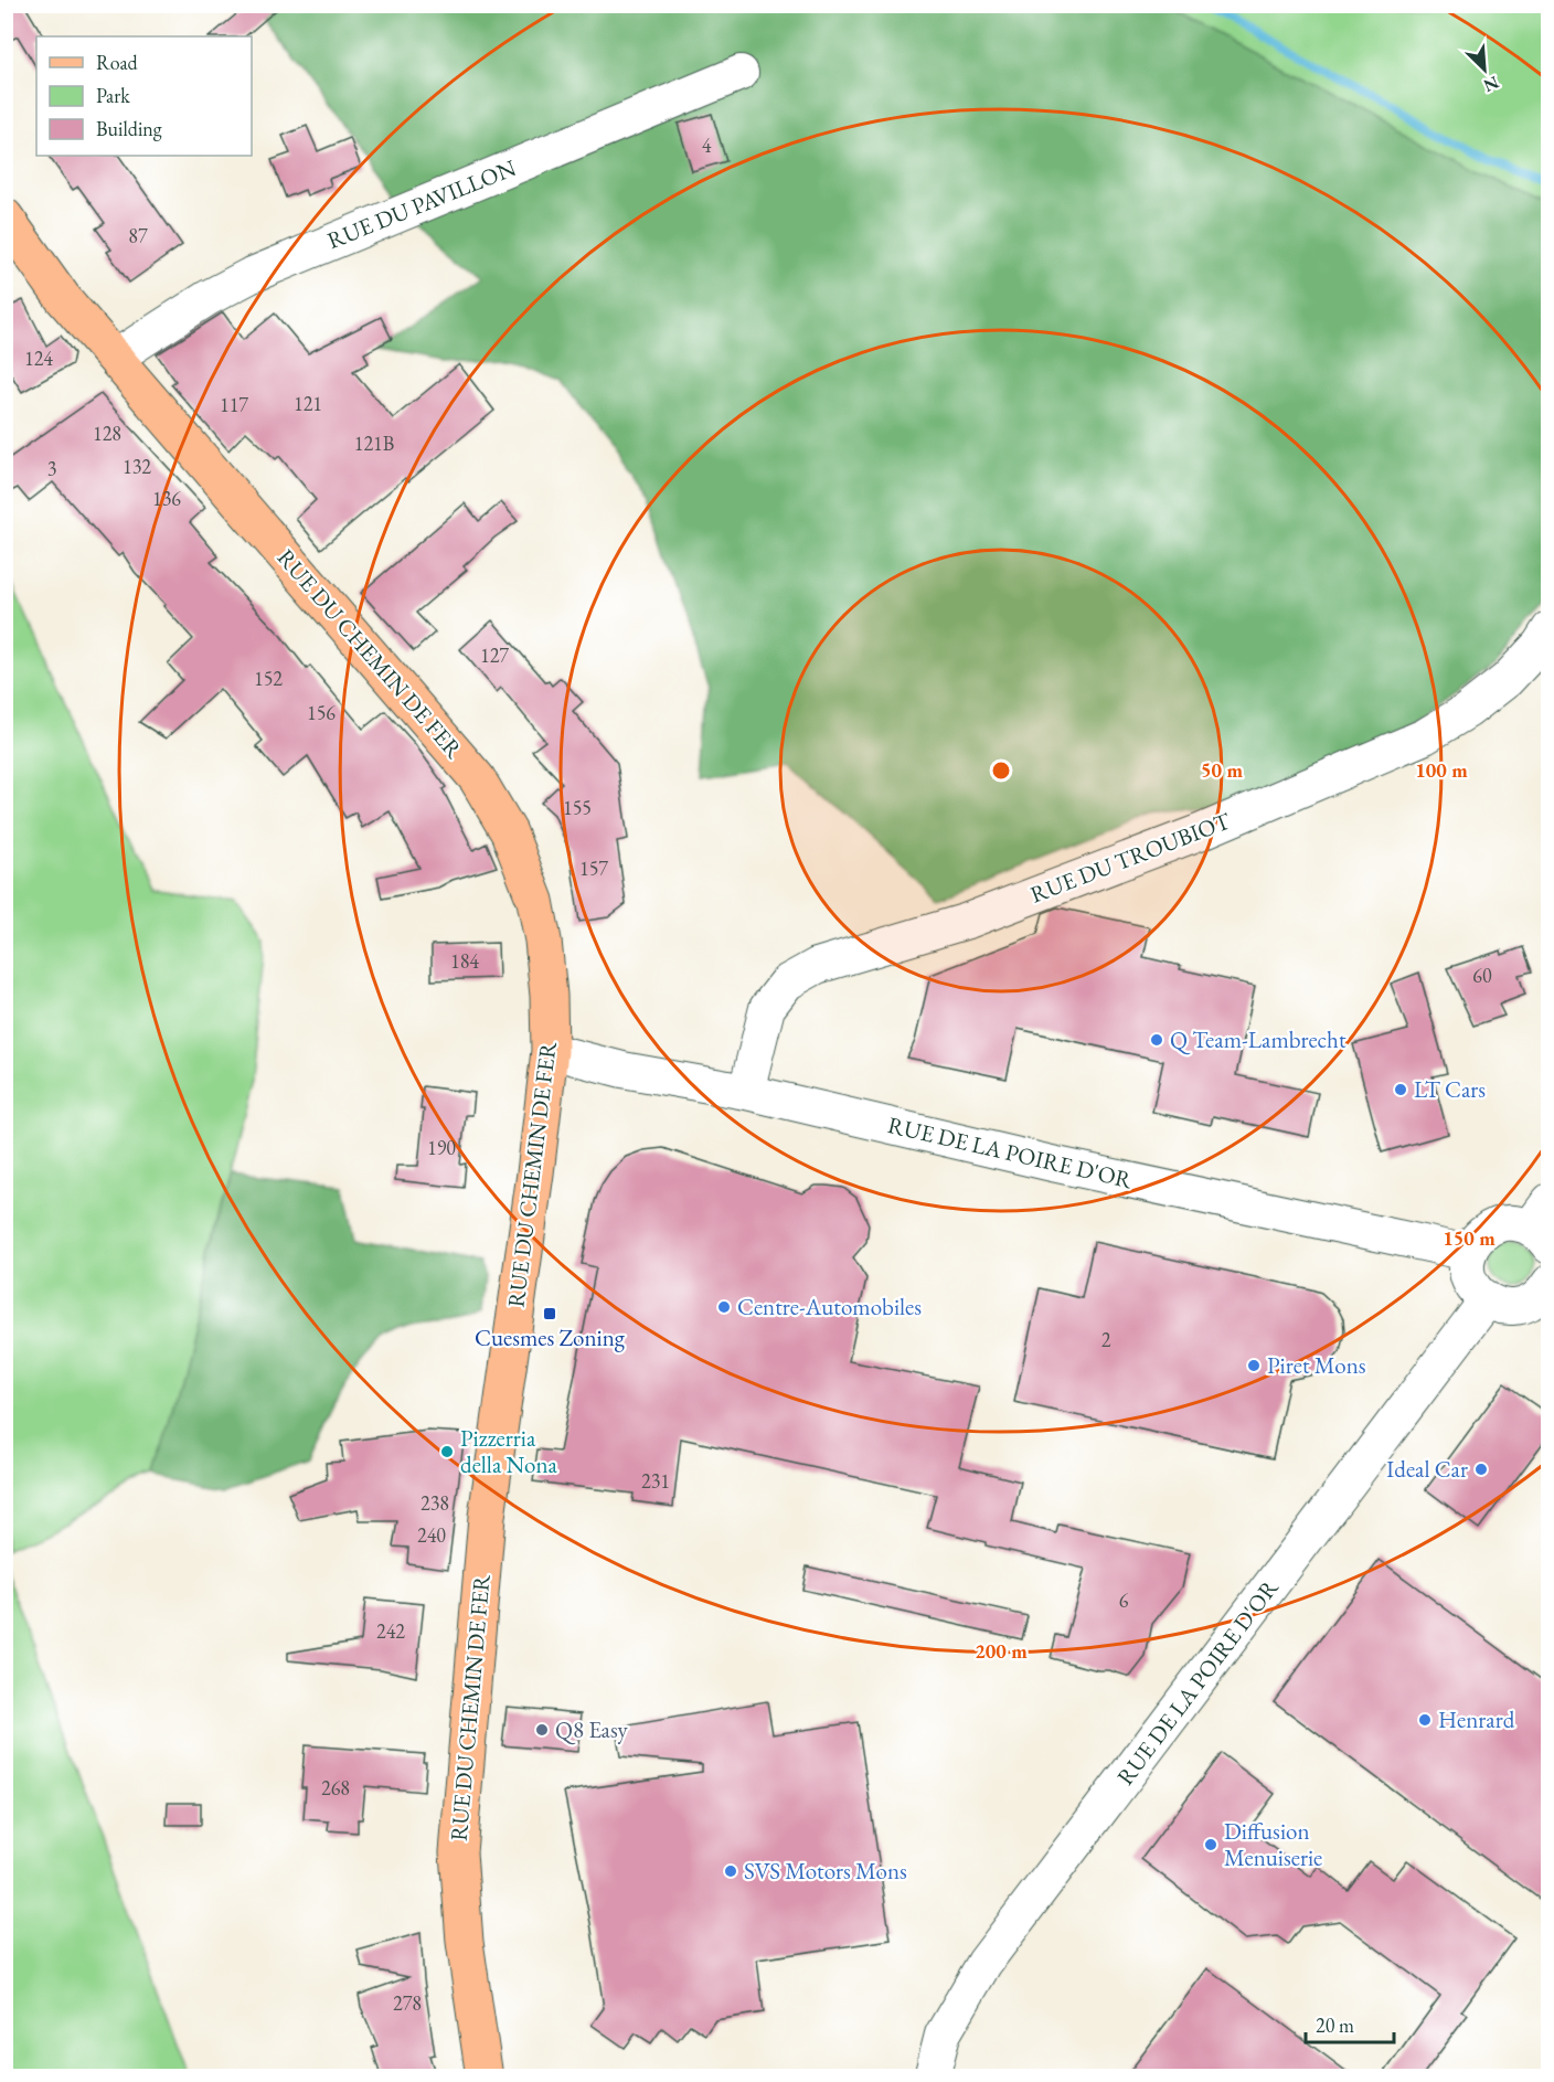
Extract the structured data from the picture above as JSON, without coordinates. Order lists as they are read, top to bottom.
{
  "streets": {
    "main road": ["RUE DU CHEMIN DE FER"],
    "street": ["RUE DU PAVILLON", "RUE DU TROUBIOT", "RUE DE LA POIRE D'OR"]
  },
  "crossings": [
    ["RUE DU PAVILLON", "RUE DU CHEMIN DE FER"],
    ["RUE DU CHEMIN DE FER", "RUE DE LA POIRE D'OR"],
    ["RUE DU TROUBIOT", "RUE DE LA POIRE D'OR"]
  ],
  "places": {
    "other": [
      "Q Team-Lambrecht",
      "LT Cars",
      "Centre-Automobiles",
      "Piret Mons",
      "Pizzerria della Nona",
      "Ideal Car",
      "Henrard",
      "Q8 Easy",
      "Diffusion Menuiserie",
      "SVS Motors Mons"
    ],
    "transit": ["Cuesmes Zoning"]
  },
  "house_numbers": [
    "4",
    "87",
    "124",
    "121",
    "117",
    "128",
    "121B",
    "132",
    "3",
    "136",
    "127",
    "152",
    "156",
    "155",
    "157",
    "184",
    "60",
    "190",
    "2",
    "231",
    "238",
    "240",
    "6",
    "242",
    "268",
    "278"
  ],
  "legend": ["Road", "Park", "Building"],
  "scale_bar": "20 m",
  "north": "bottom right",
  "rings": [
    "50 m",
    "100 m",
    "150 m",
    "200 m"
  ]
}
